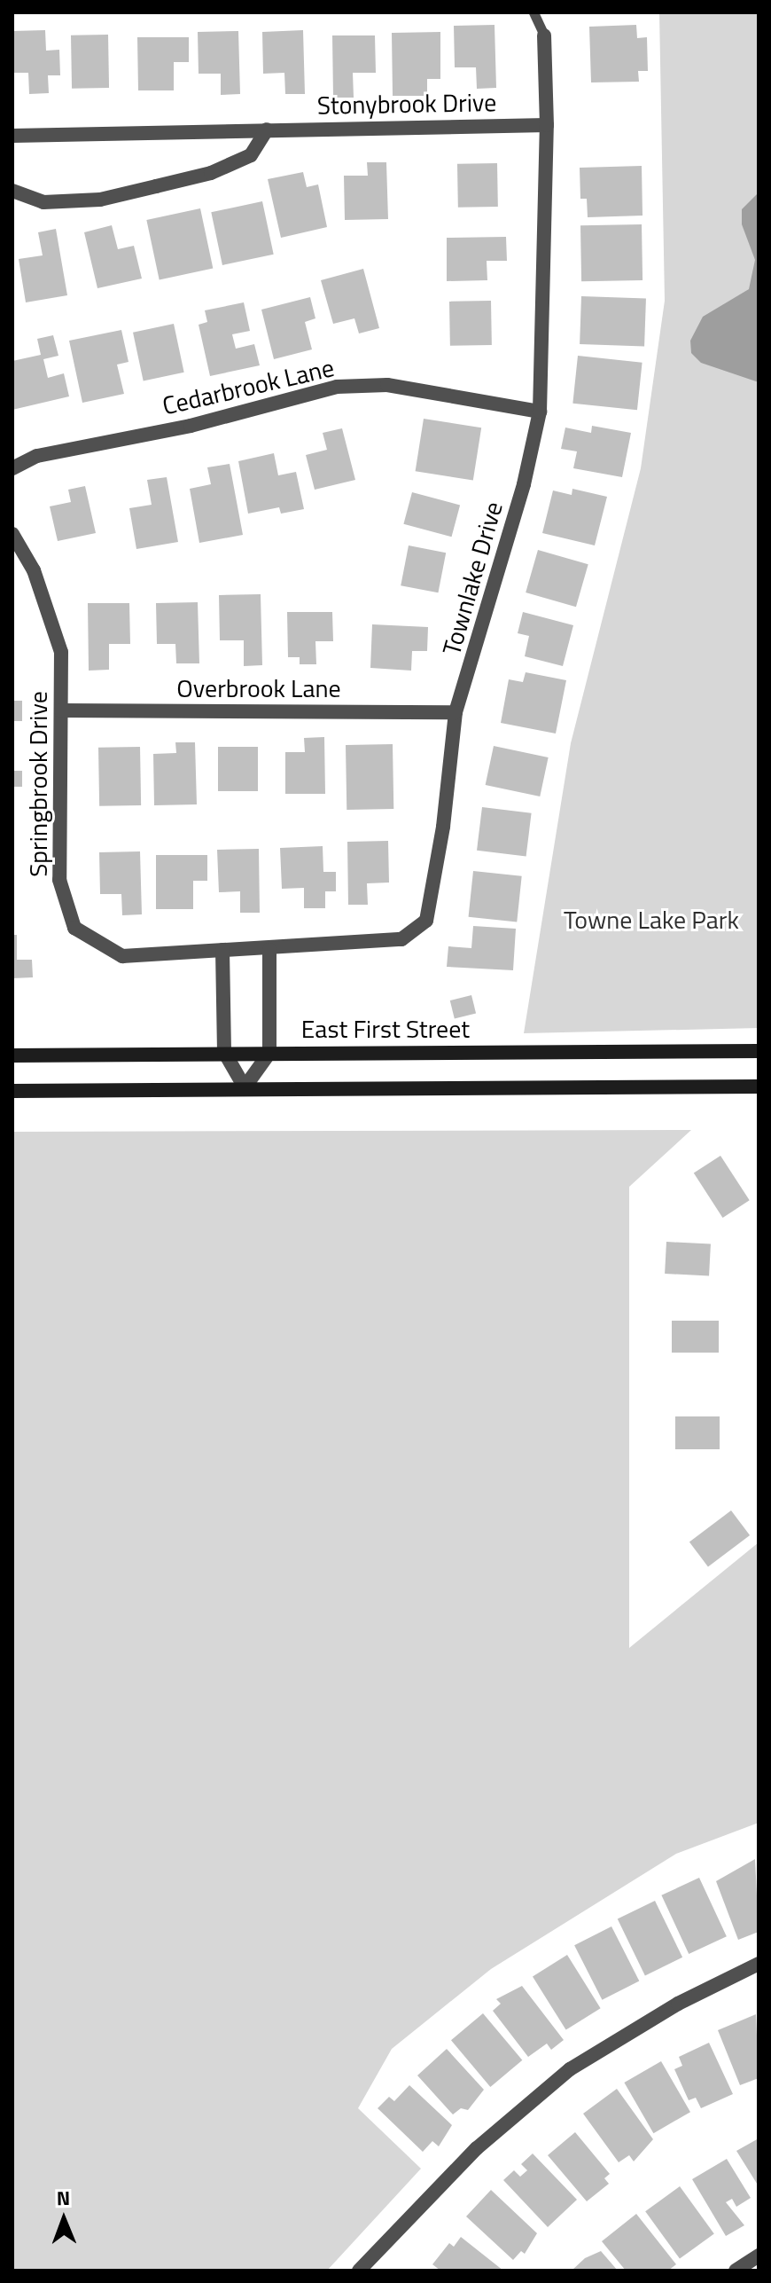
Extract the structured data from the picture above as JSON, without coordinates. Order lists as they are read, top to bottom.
{
  "streets": {
    "main road": ["East First Street"],
    "street": [
      "Stonybrook Drive",
      "Cedarbrook Lane",
      "Townlake Drive",
      "Overbrook Lane",
      "Springbrook Drive"
    ]
  },
  "crossings": [
    ["Stonybrook Drive", "Townlake Drive"],
    ["Cedarbrook Lane", "Townlake Drive"],
    ["Townlake Drive", "Overbrook Lane"],
    ["Townlake Drive", "Springbrook Drive"],
    ["Overbrook Lane", "Springbrook Drive"]
  ],
  "parks": ["Towne Lake Park"],
  "north": "top"
}
